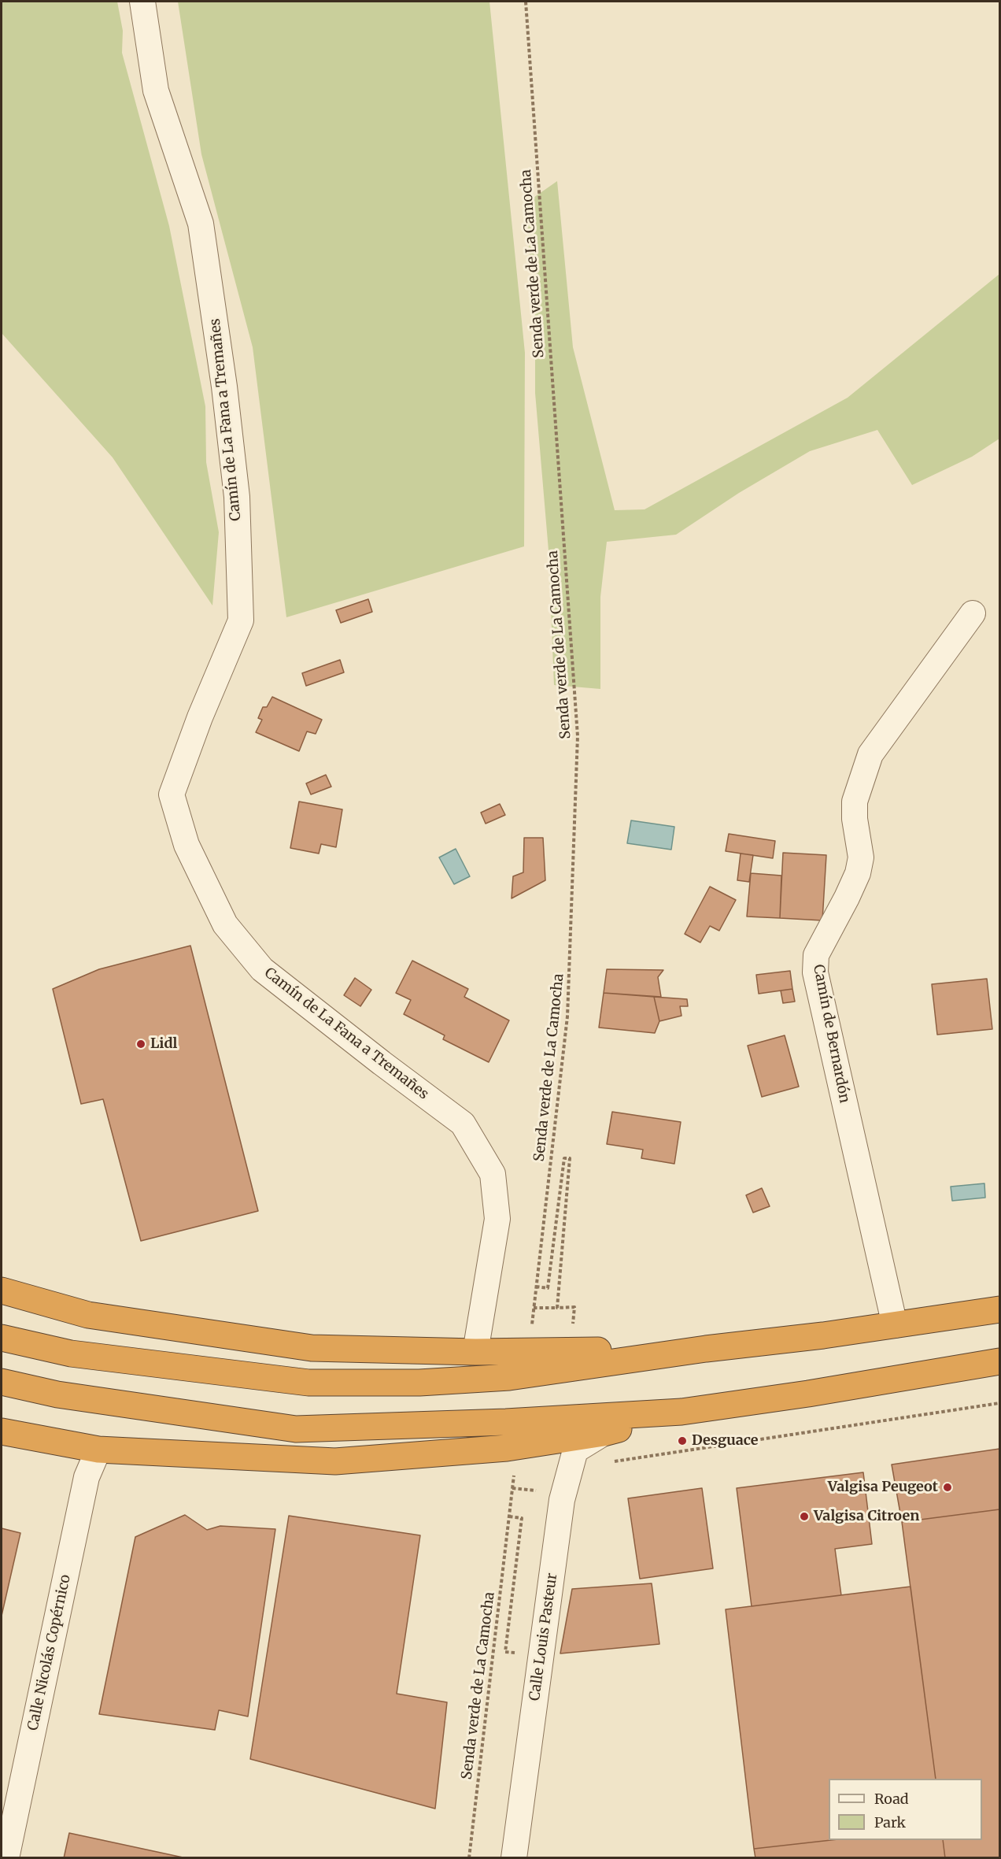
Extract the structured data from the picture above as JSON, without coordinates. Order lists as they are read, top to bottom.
{
  "streets": {
    "street": [
      "Camín de La Fana a Tremañes",
      "Camín de Bernardón",
      "Calle Louis Pasteur",
      "Calle Nicolás Copérnico"
    ],
    "path": ["Senda verde de La Camocha"]
  },
  "places": [
    "Lidl",
    "Desguace",
    "Valgisa Peugeot",
    "Valgisa Citroen"
  ],
  "legend": ["Road", "Park"]
}
